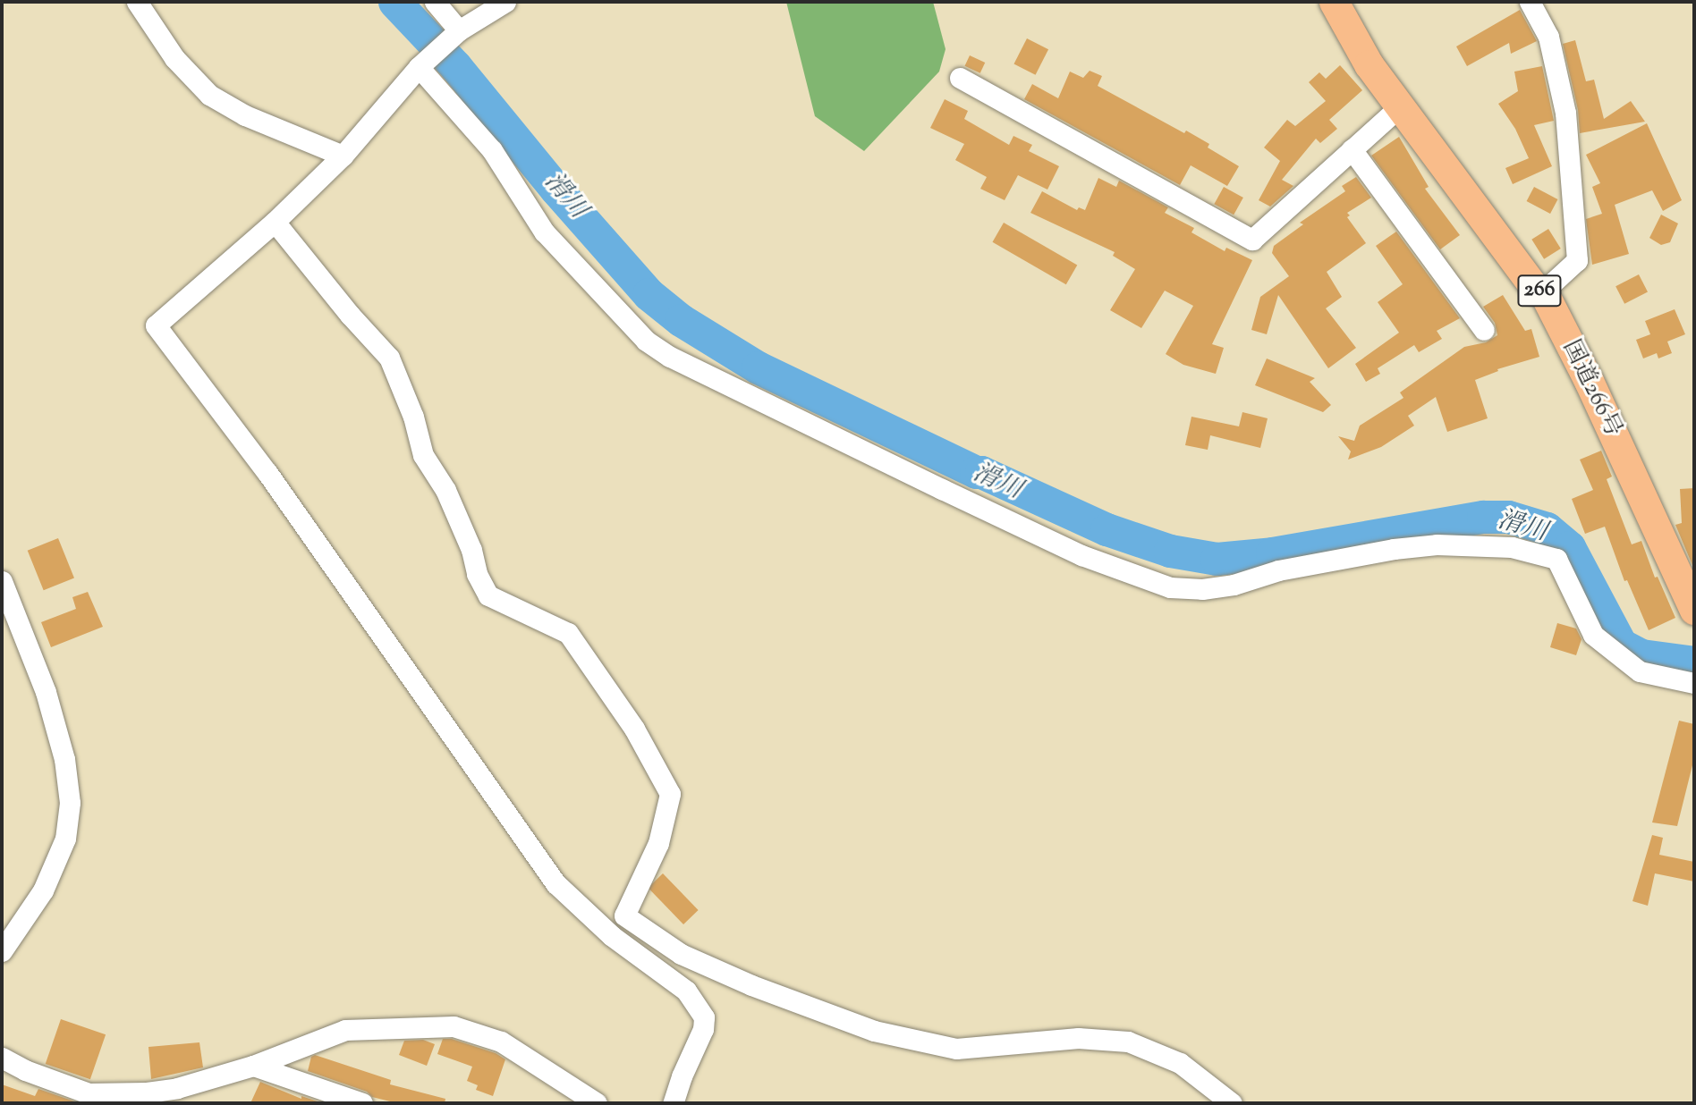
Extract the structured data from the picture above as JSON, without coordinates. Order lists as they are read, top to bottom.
{
  "streets": {
    "highway": ["266", "国道266号"]
  },
  "water": ["滑川"]
}
